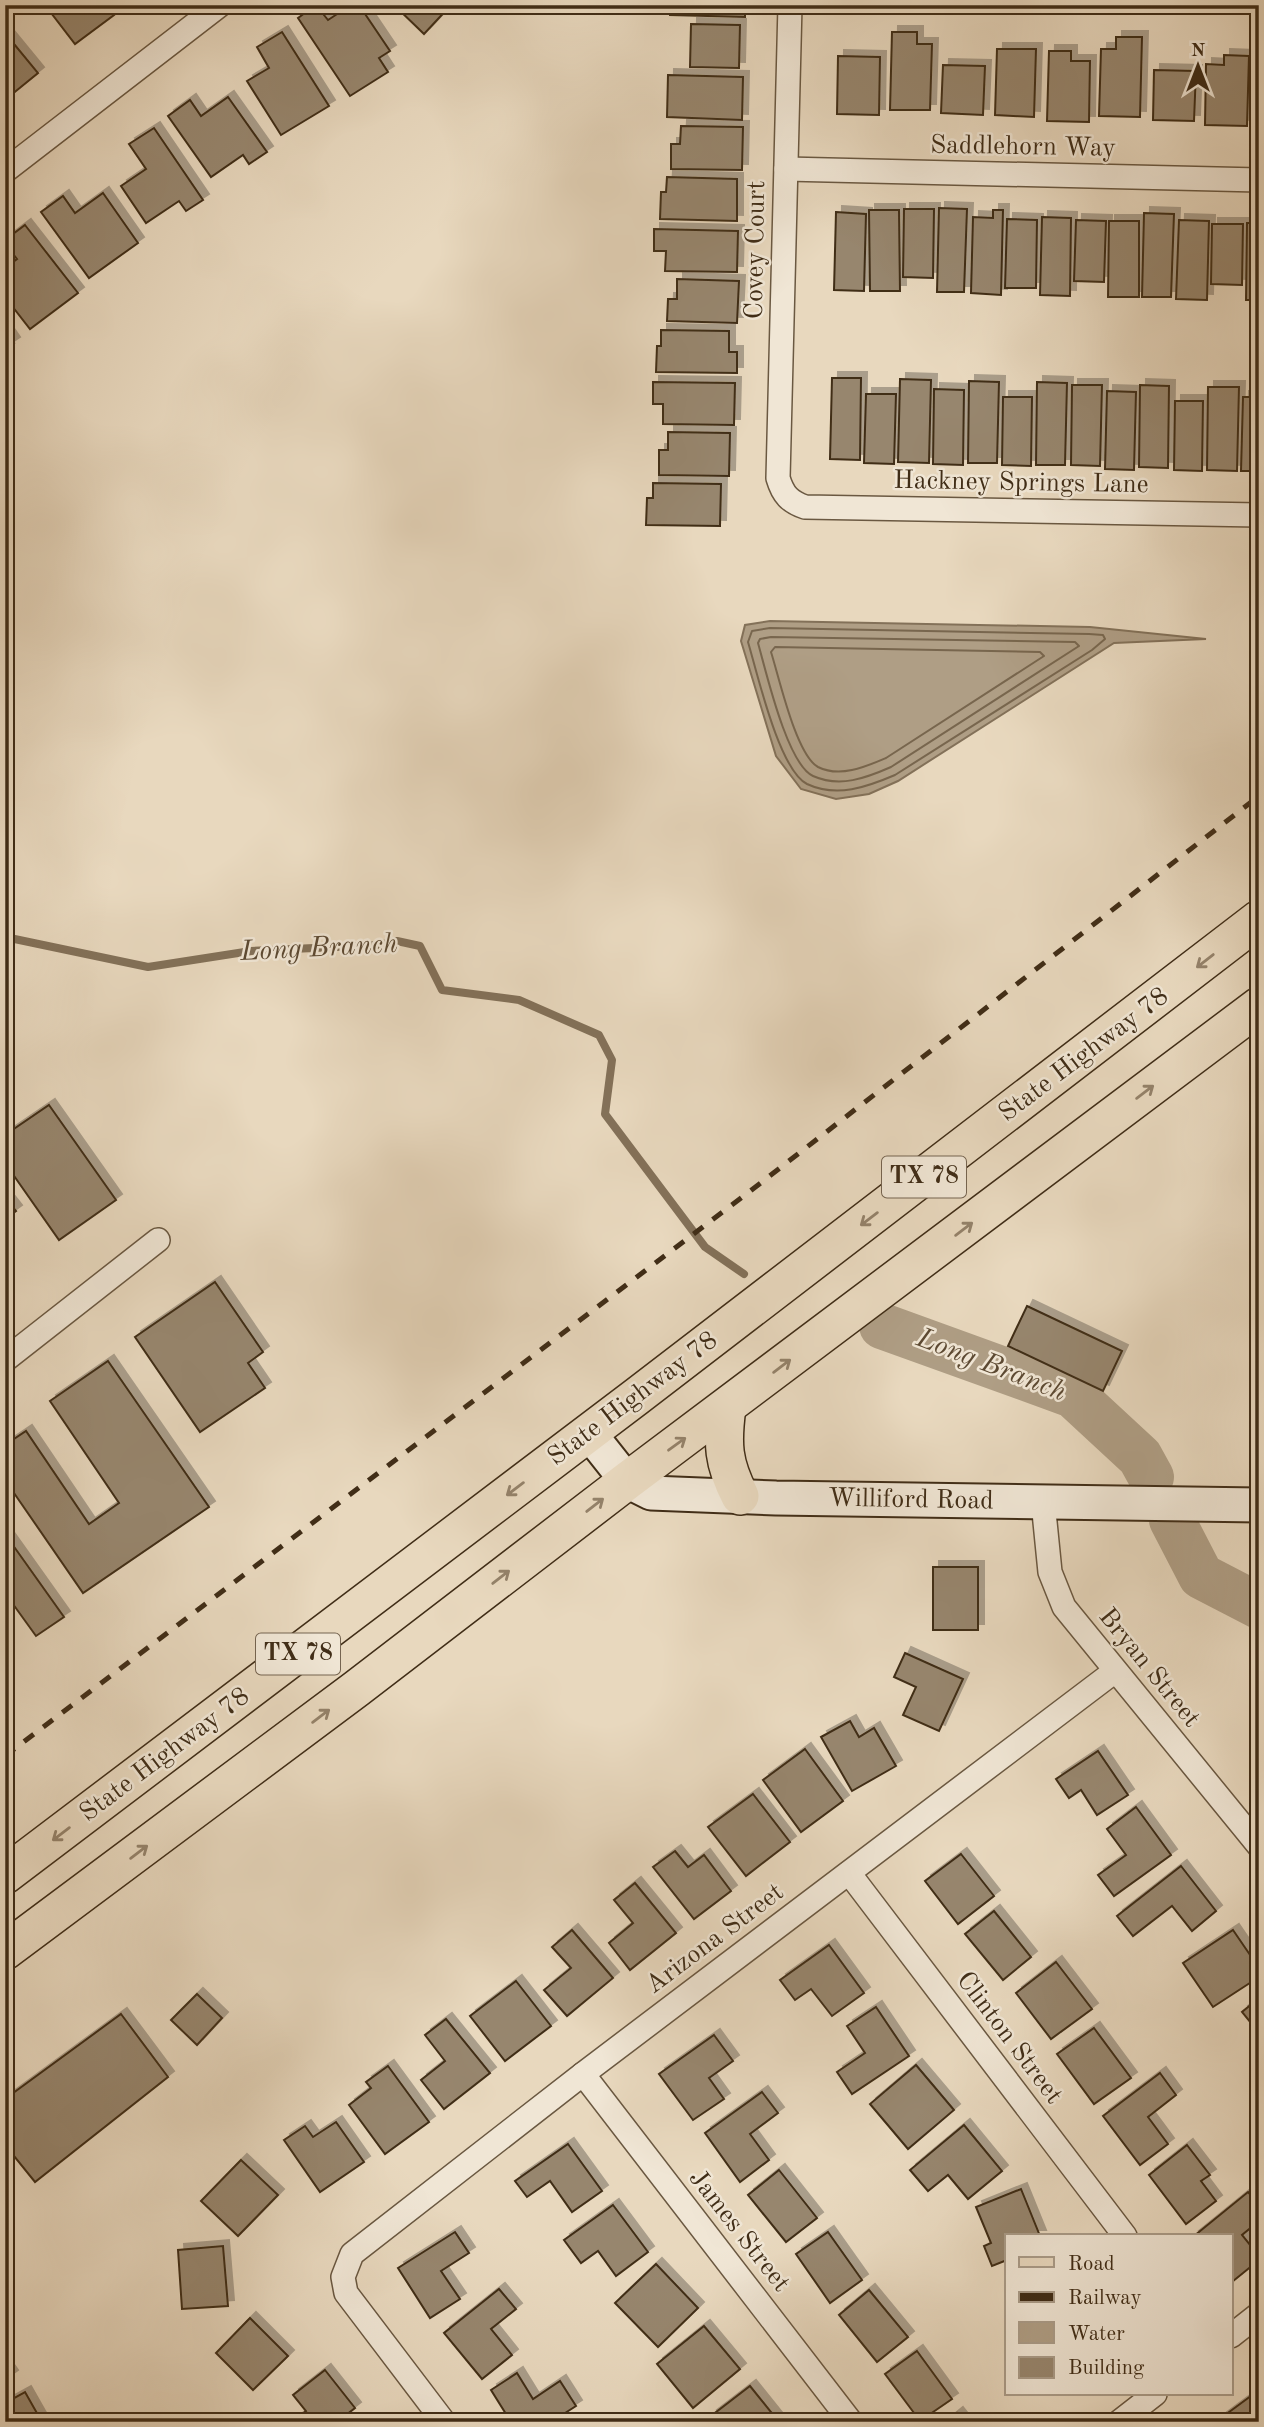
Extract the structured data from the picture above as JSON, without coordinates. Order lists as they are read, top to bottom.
{
  "streets": {
    "main road": ["State Highway 78", "TX 78"],
    "street": [
      "Saddlehorn Way",
      "Covey Court",
      "Hackney Springs Lane",
      "Williford Road",
      "Bryan Street",
      "Arizona Street",
      "Clinton Street",
      "James Street"
    ]
  },
  "crossings": [
    ["Saddlehorn Way", "Covey Court"],
    ["Covey Court", "Hackney Springs Lane"],
    ["TX 78", "Williford Road"],
    ["Williford Road", "Bryan Street"],
    ["Bryan Street", "Arizona Street"],
    ["Arizona Street", "Clinton Street"],
    ["Arizona Street", "James Street"]
  ],
  "water": ["Long Branch"],
  "legend": [
    "Road",
    "Railway",
    "Water",
    "Building"
  ],
  "north": "top"
}
